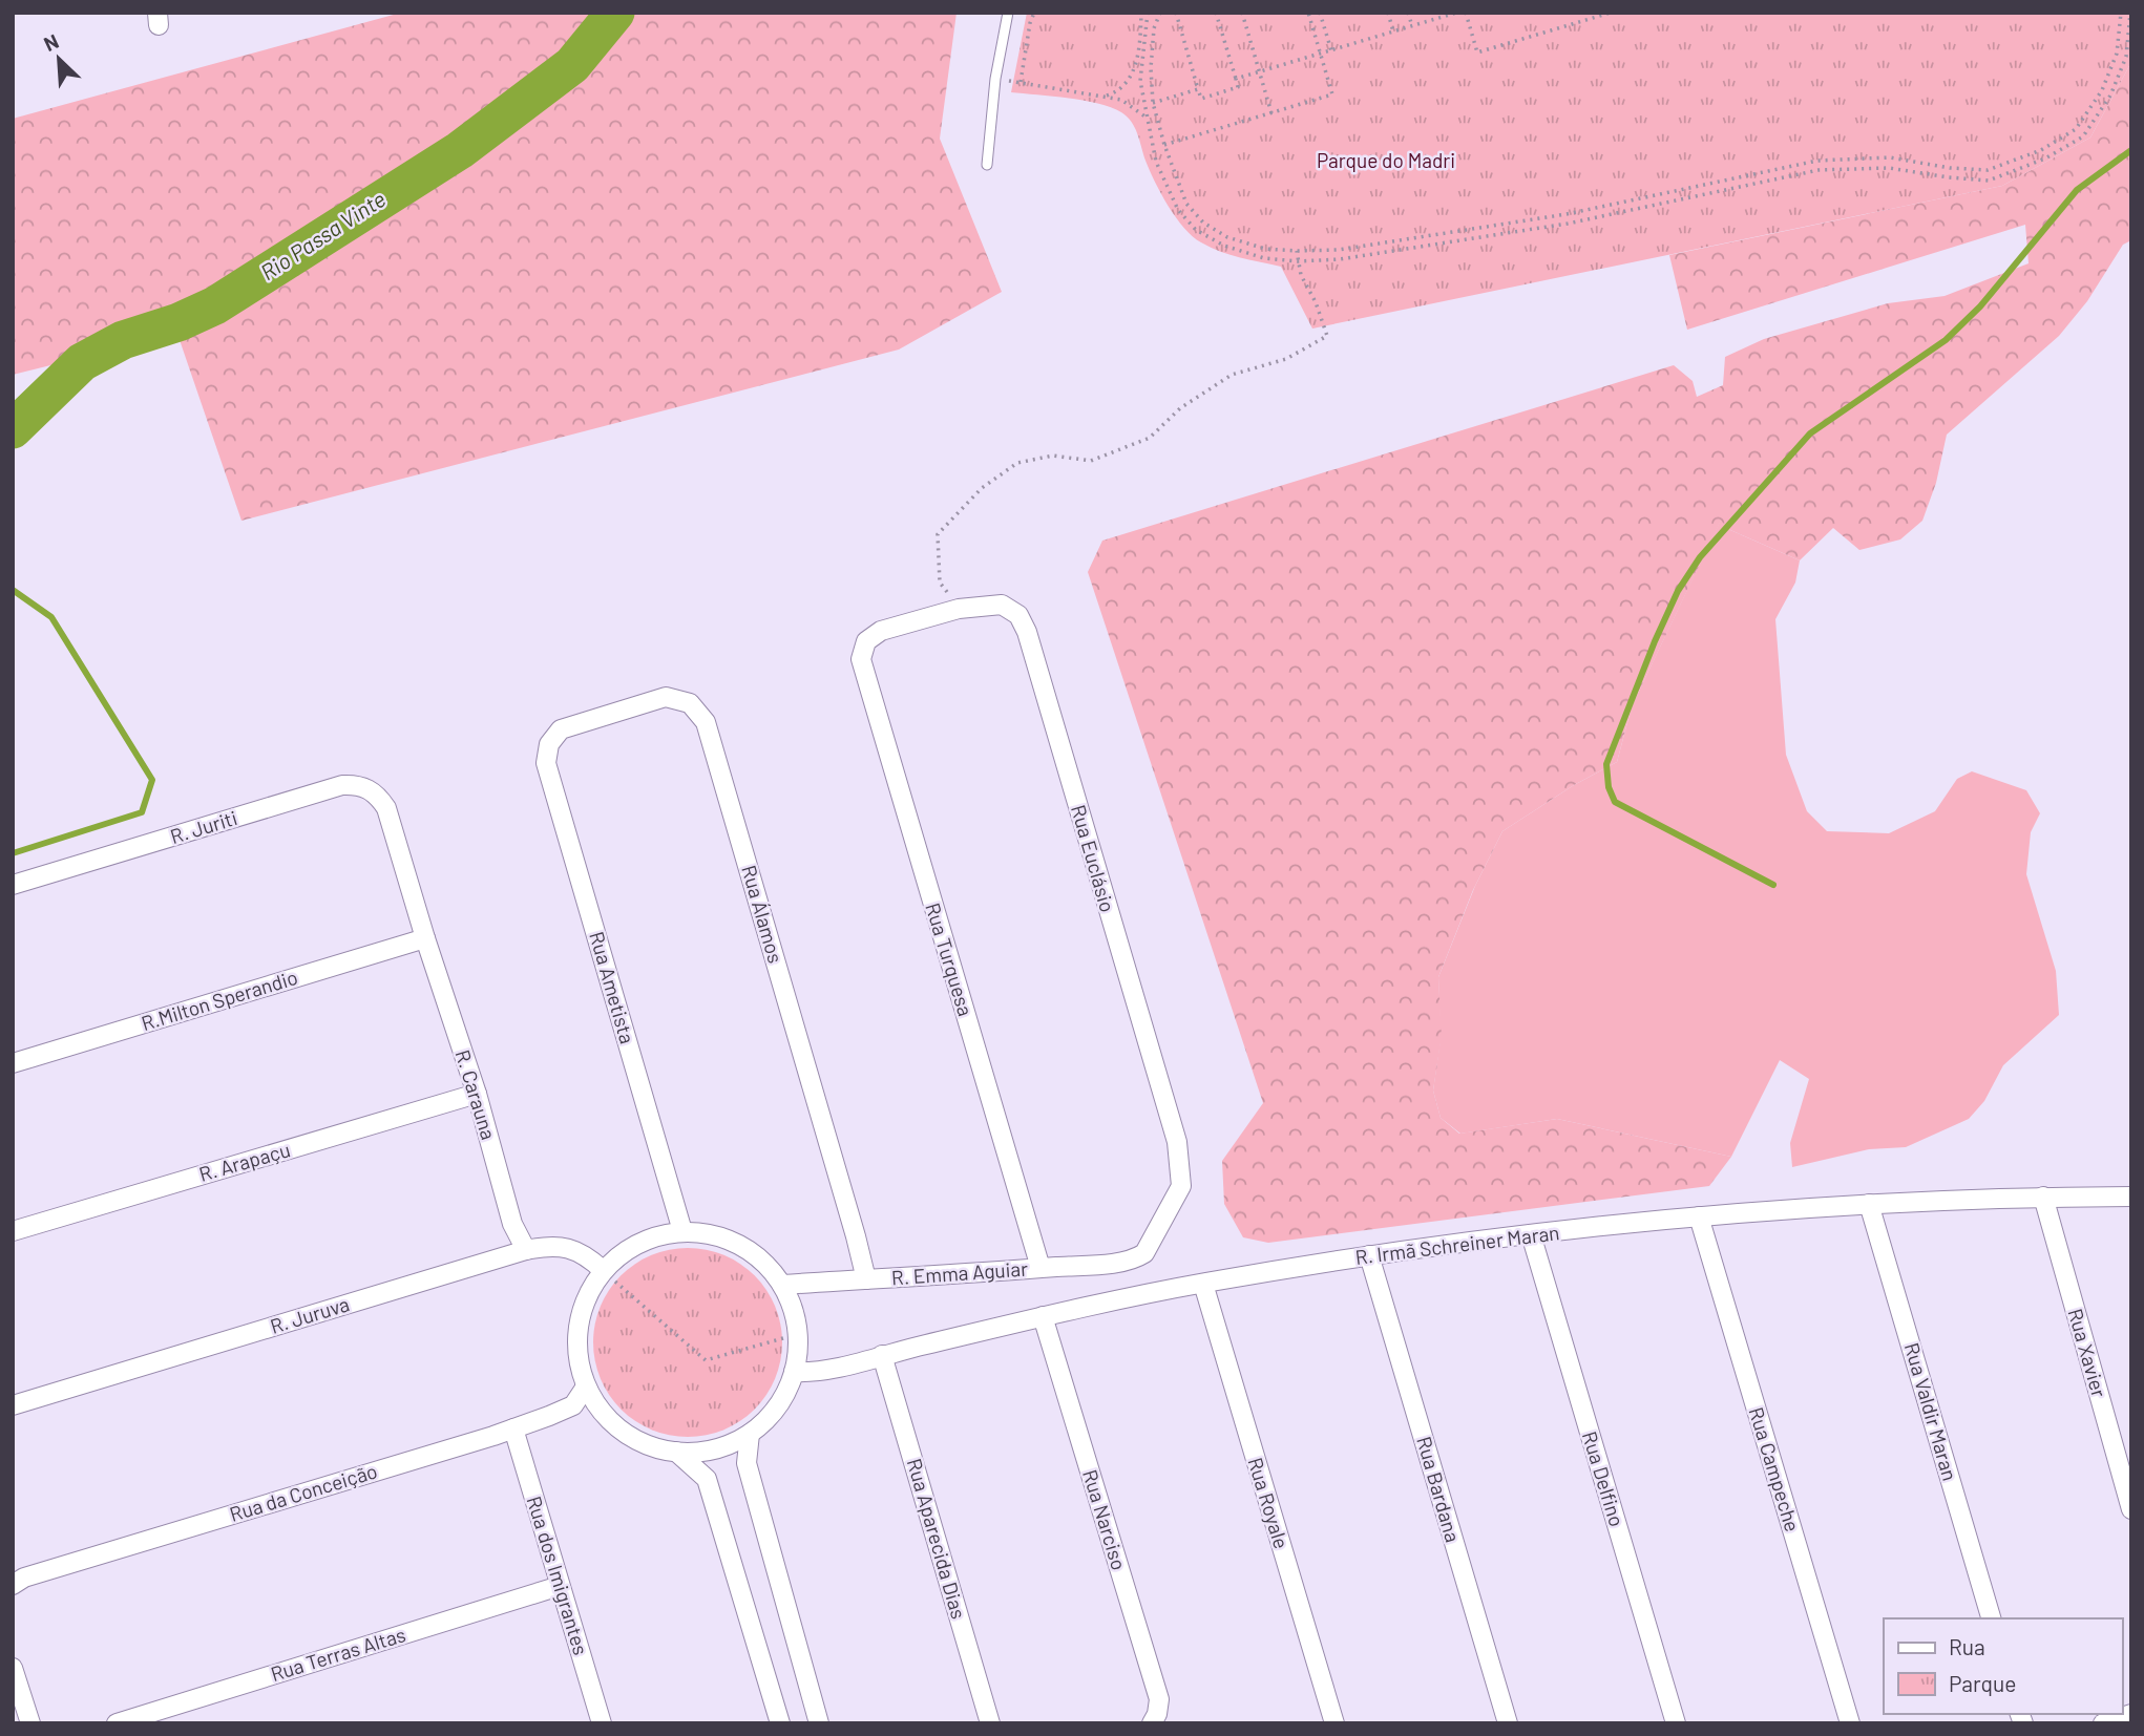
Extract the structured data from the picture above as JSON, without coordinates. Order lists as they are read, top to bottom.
{
  "streets": {
    "street": [
      "R. Juriti",
      "Rua Euclásio",
      "Rua Álamos",
      "Rua Turquesa",
      "Rua Ametista",
      "R.Milton Sperandio",
      "R. Carauna",
      "R. Arapaçu",
      "R. Irmã Schreiner Maran",
      "R. Emma Aguiar",
      "R. Juruva",
      "Rua Xavier",
      "Rua Valdir Maran",
      "Rua Campeche",
      "Rua Delfino",
      "Rua Bardana",
      "Rua da Conceição",
      "Rua Royale",
      "Rua Narciso",
      "Rua Aparecida Dias",
      "Rua dos Imigrantes",
      "Rua Terras Altas"
    ]
  },
  "crossings": [
    ["R. Juriti", "R. Carauna"],
    ["Rua Euclásio", "Rua Turquesa"],
    ["Rua Euclásio", "R. Emma Aguiar"],
    ["Rua Álamos", "Rua Ametista"],
    ["Rua Álamos", "R. Emma Aguiar"],
    ["Rua Turquesa", "R. Emma Aguiar"],
    ["R.Milton Sperandio", "R. Carauna"],
    ["R. Carauna", "R. Arapaçu"],
    ["R. Carauna", "R. Juruva"],
    ["R. Irmã Schreiner Maran", "Rua Xavier"],
    ["R. Irmã Schreiner Maran", "Rua Valdir Maran"],
    ["R. Irmã Schreiner Maran", "Rua Campeche"],
    ["R. Irmã Schreiner Maran", "Rua Delfino"],
    ["R. Irmã Schreiner Maran", "Rua Bardana"],
    ["R. Irmã Schreiner Maran", "Rua Royale"],
    ["R. Irmã Schreiner Maran", "Rua Narciso"],
    ["R. Irmã Schreiner Maran", "Rua Aparecida Dias"],
    ["Rua da Conceição", "Rua dos Imigrantes"],
    ["Rua dos Imigrantes", "Rua Terras Altas"]
  ],
  "water": ["Rio Passa Vinte"],
  "parks": ["Parque do Madri"],
  "legend": ["Rua", "Parque"],
  "north": "top left"
}
